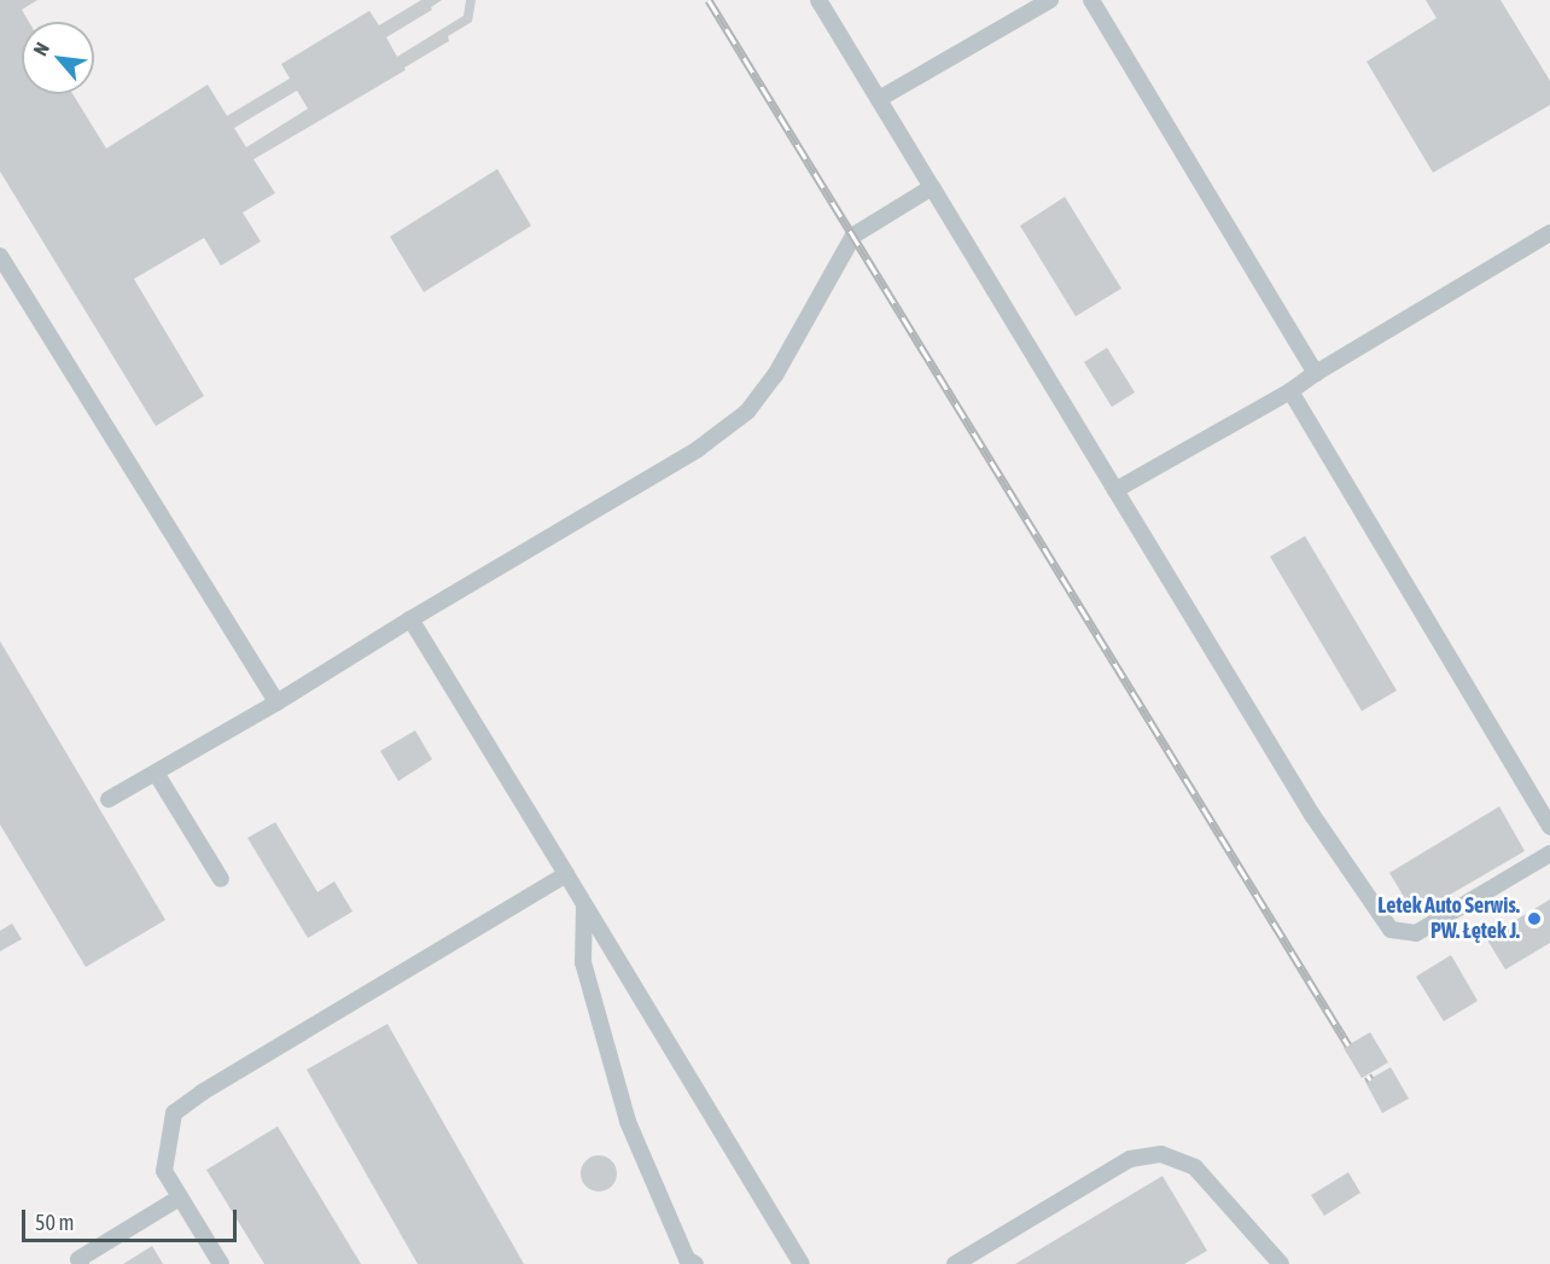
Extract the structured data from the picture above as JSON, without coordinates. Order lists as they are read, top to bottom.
{
  "places": ["Letek Auto Serwis. PW. Łętek J."],
  "scale_bar": "50 m",
  "north": "top left"
}
